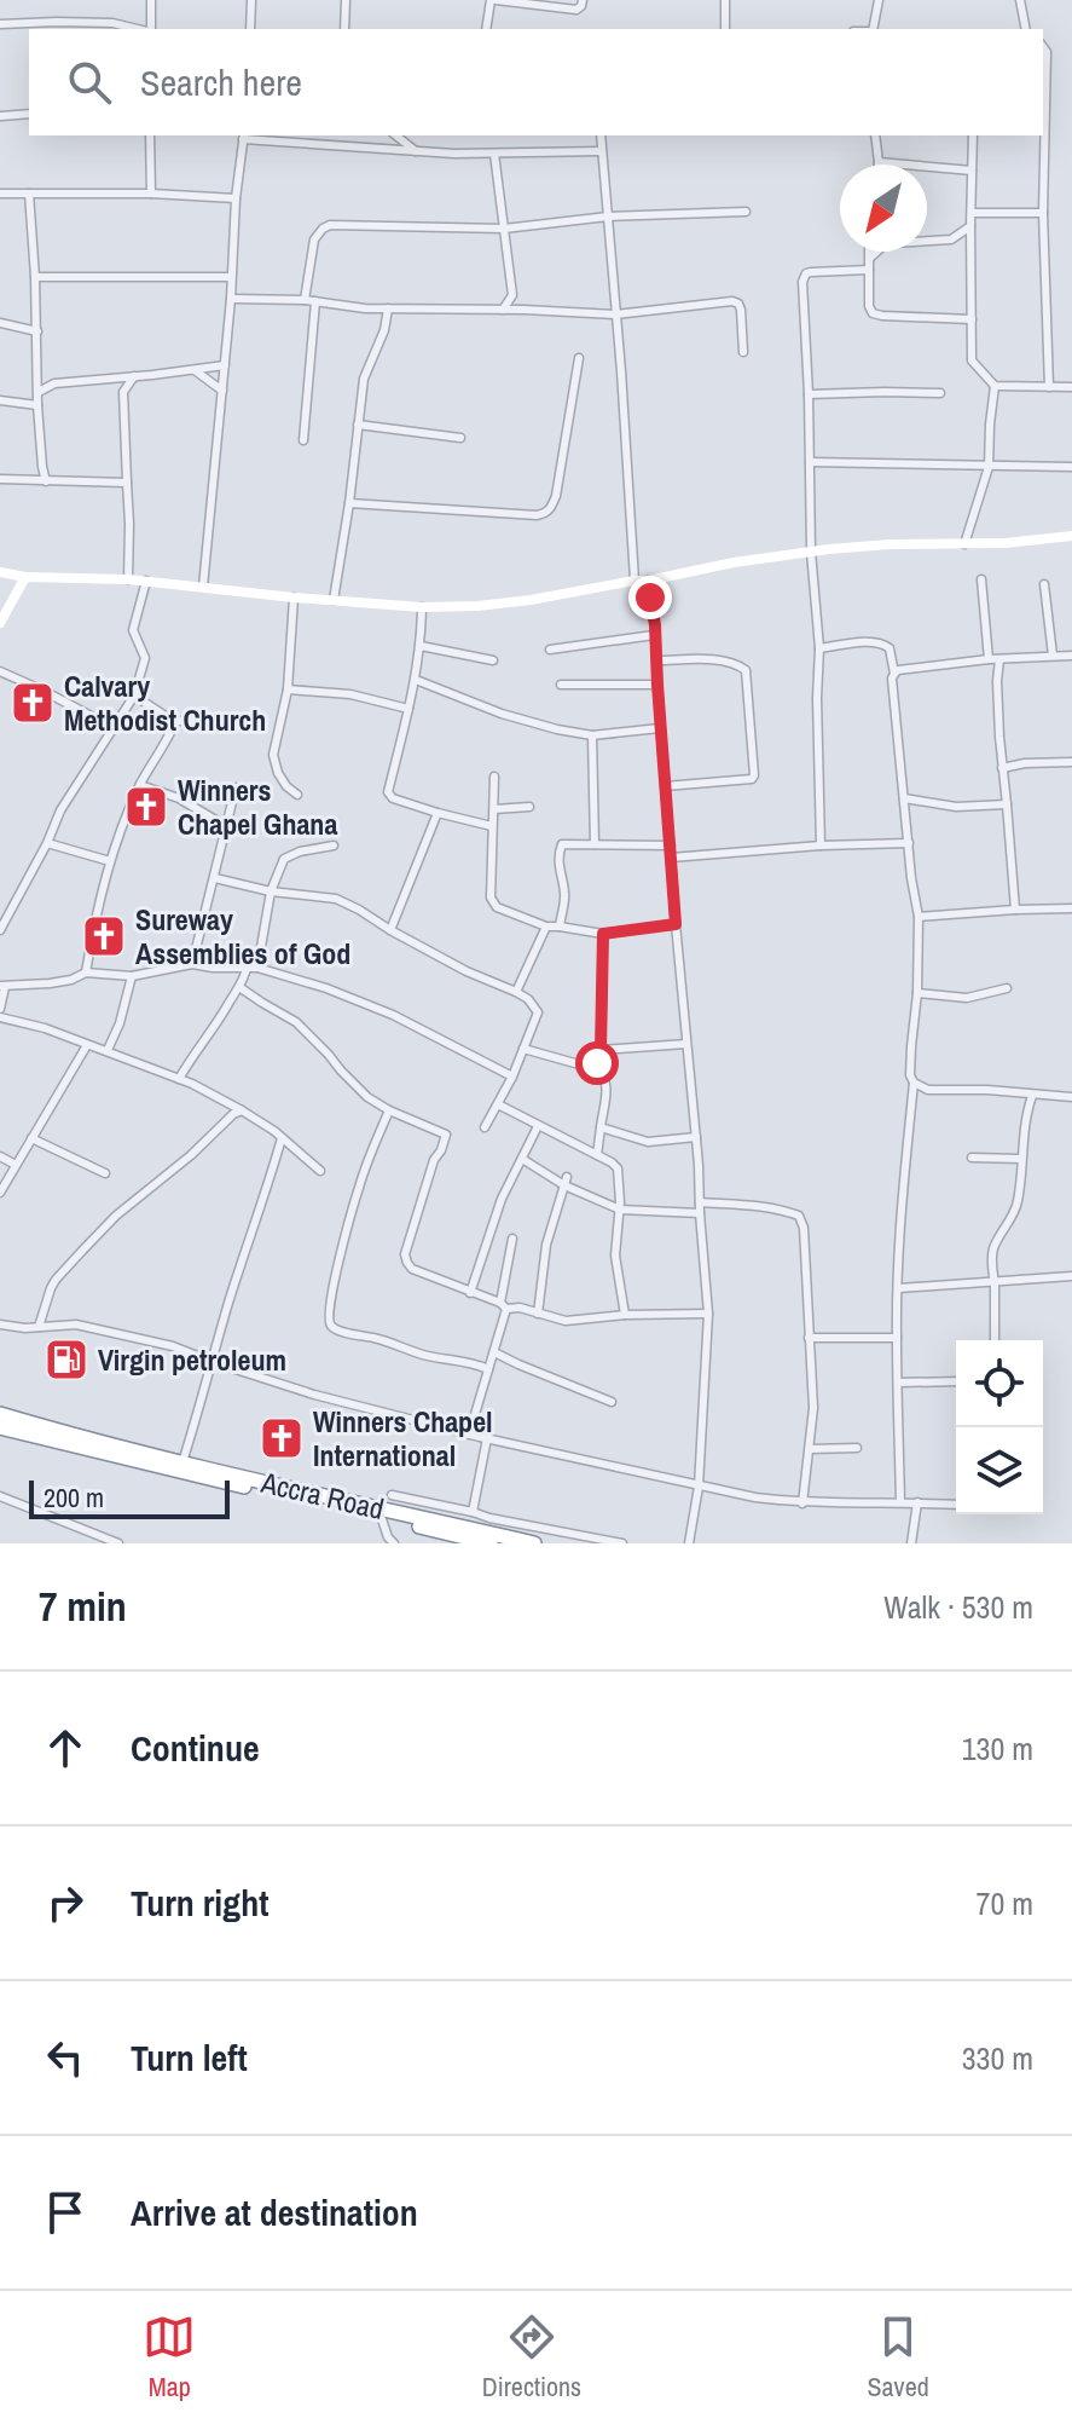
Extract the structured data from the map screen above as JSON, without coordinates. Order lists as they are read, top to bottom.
{
  "streets": {
    "highway": ["Accra Road"]
  },
  "places": {
    "church": [
      "Calvary Methodist Church",
      "Winners Chapel Ghana",
      "Sureway Assemblies of God",
      "Winners Chapel International"
    ],
    "fuel station": ["Virgin petroleum"]
  },
  "scale_bar": "200 m",
  "north": "bottom left",
  "page": {
    "search": "Search here",
    "scale": "200 m",
    "heading": ["7 min", "Walk · 530 m"],
    "list": [
      ["Continue", "130 m"],
      ["Turn right", "70 m"],
      ["Turn left", "330 m"],
      "Arrive at destination"
    ],
    "nav": ["Map", "Directions", "Saved"]
  }
}
